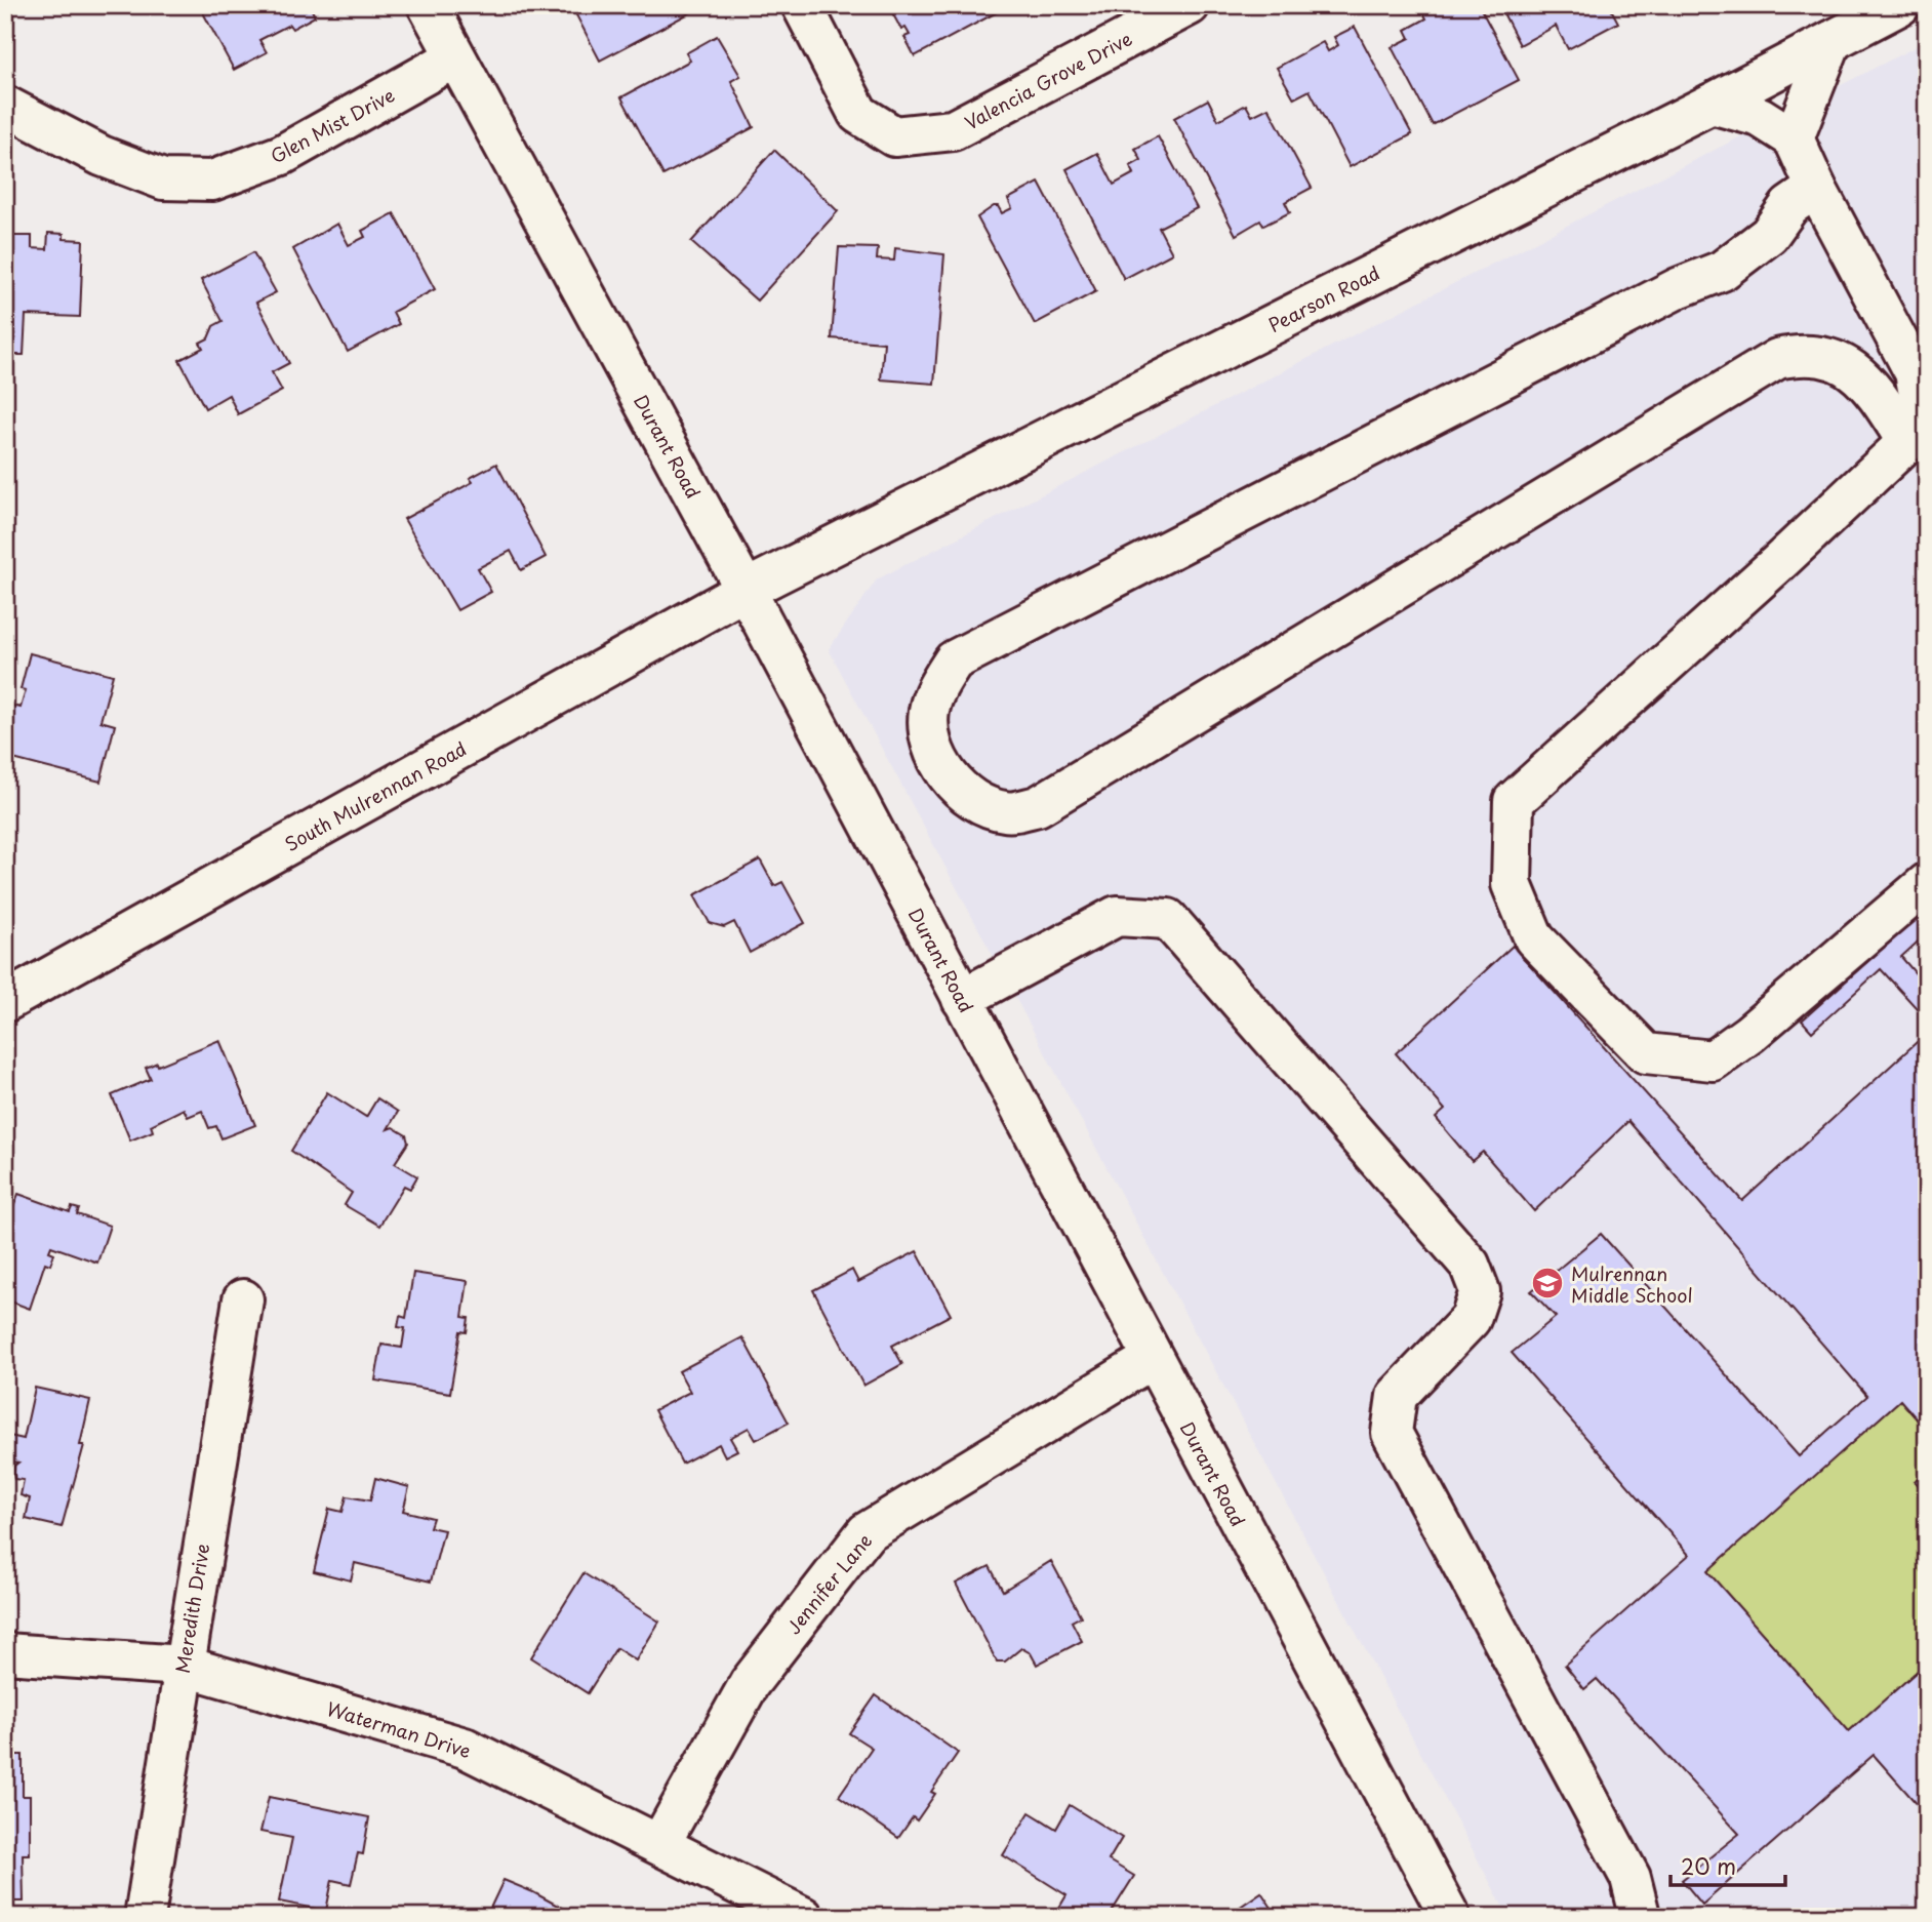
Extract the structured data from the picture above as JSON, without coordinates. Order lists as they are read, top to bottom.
{
  "streets": {
    "street": [
      "Valencia Grove Drive",
      "Glen Mist Drive",
      "Pearson Road",
      "Durant Road",
      "South Mulrennan Road",
      "Jennifer Lane",
      "Meredith Drive",
      "Waterman Drive"
    ]
  },
  "crossings": [
    ["Glen Mist Drive", "Durant Road"],
    ["Pearson Road", "Durant Road"],
    ["Pearson Road", "South Mulrennan Road"],
    ["Durant Road", "South Mulrennan Road"],
    ["Durant Road", "Jennifer Lane"],
    ["Jennifer Lane", "Waterman Drive"],
    ["Meredith Drive", "Waterman Drive"]
  ],
  "places": {
    "school or university": ["Mulrennan Middle School"]
  },
  "scale_bar": "20 m"
}
